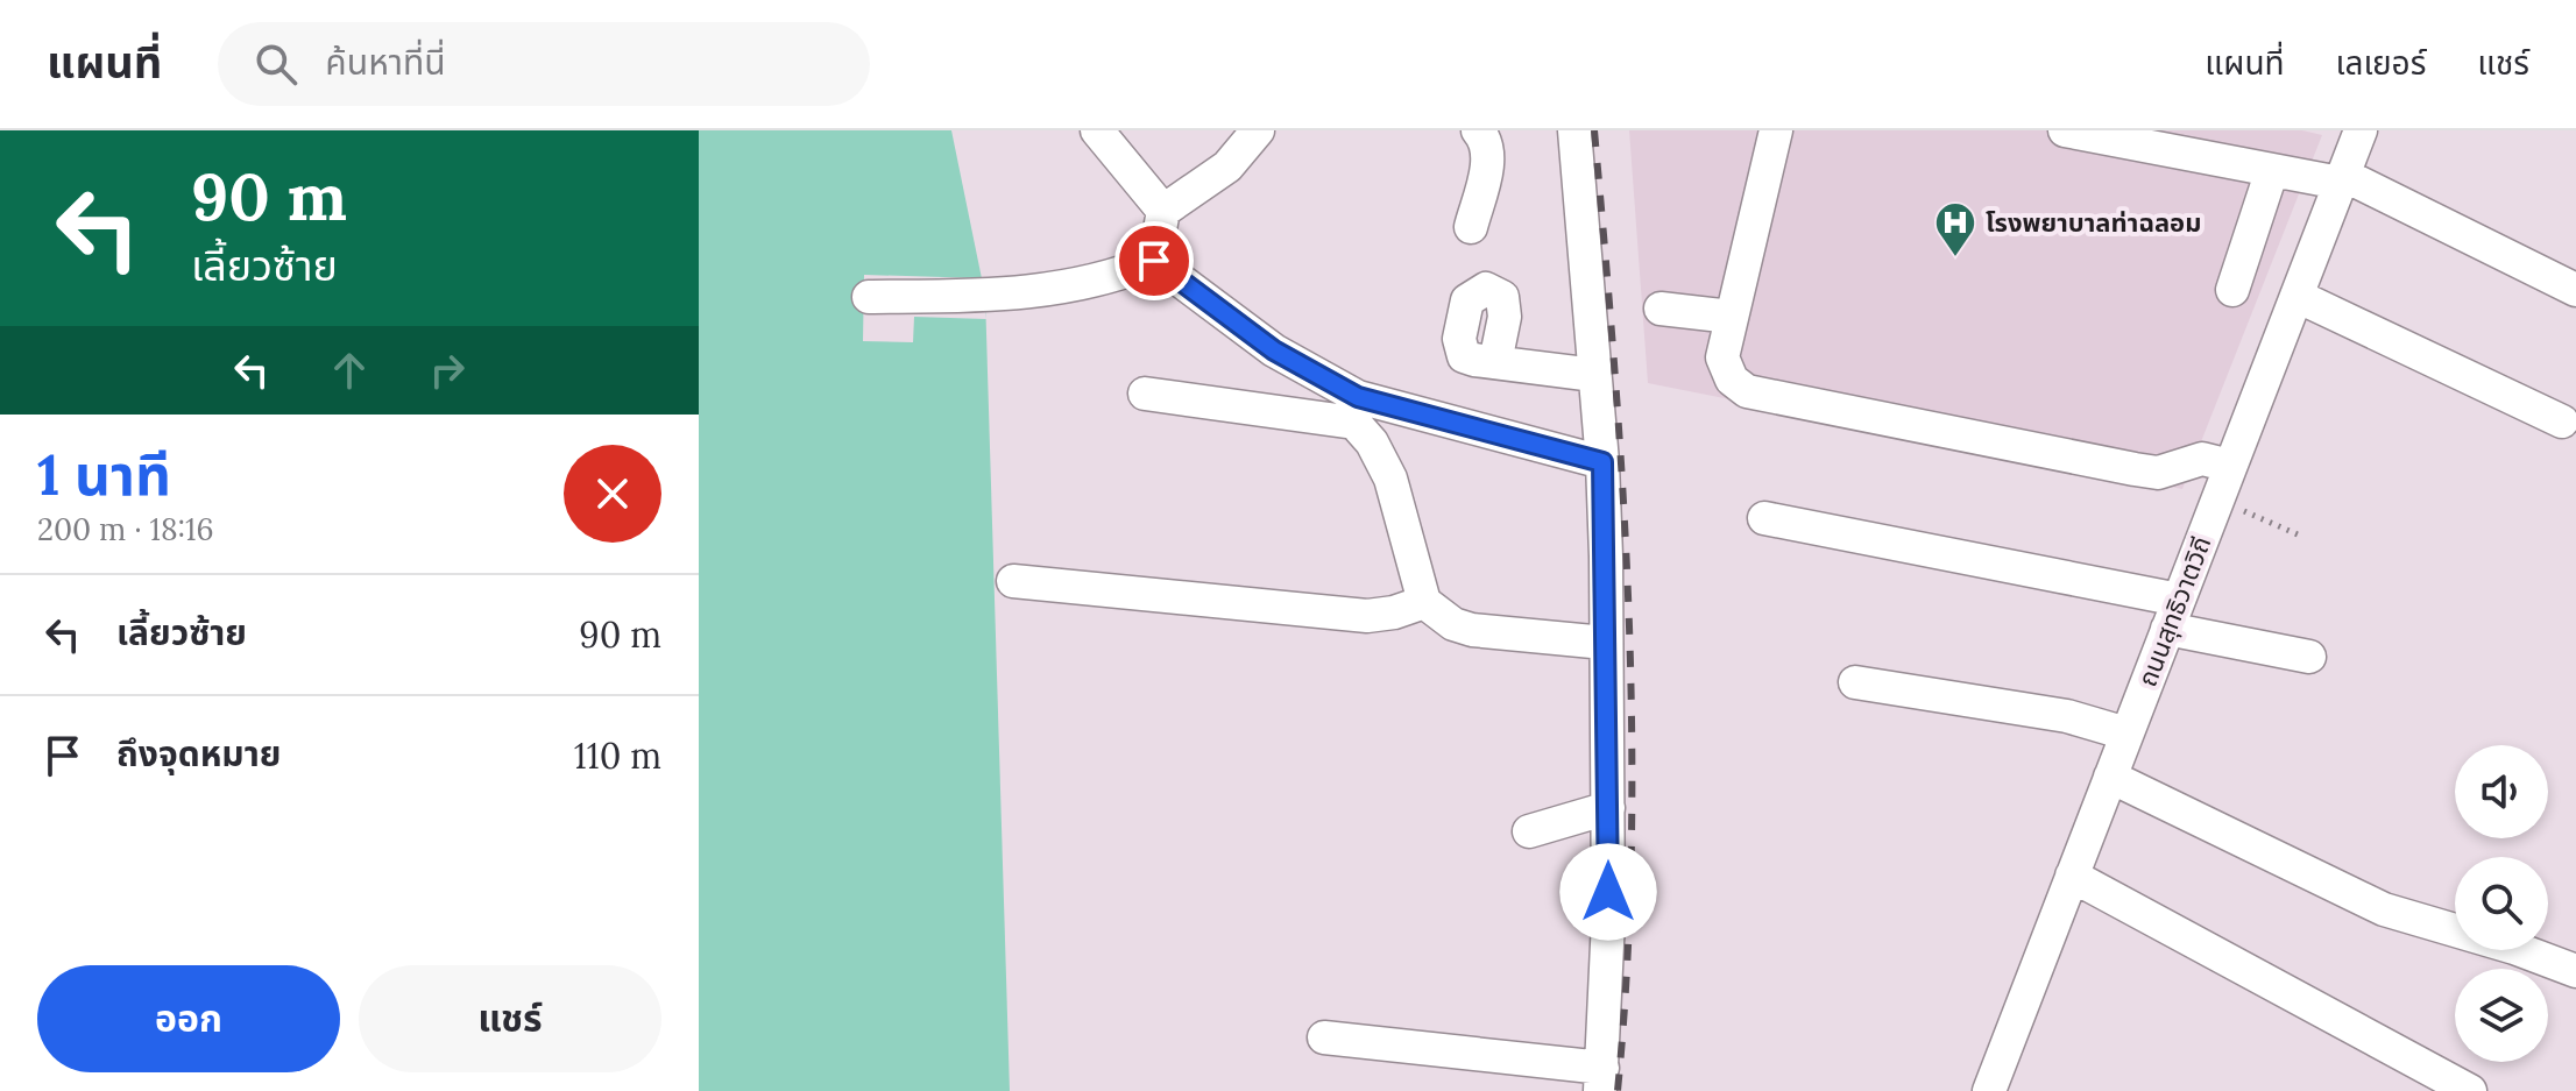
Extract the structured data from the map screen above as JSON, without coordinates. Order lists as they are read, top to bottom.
{
  "streets": {
    "street": ["ถนนสุทธิวาตวิถี"]
  },
  "places": {
    "hospital": ["โรงพยาบาลท่าฉลอม"]
  },
  "page": {
    "header": "แผนที่",
    "search": "ค้นหาที่นี่",
    "nav": ["แผนที่", "เลเยอร์", "แชร์"],
    "turn": ["90 m", "เลี้ยวซ้าย"],
    "heading": ["1 นาที", "200 m · 18:16"],
    "list": [
      {
        "name": "เลี้ยวซ้าย",
        "value": "90 m"
      },
      {
        "name": "ถึงจุดหมาย",
        "value": "110 m"
      }
    ],
    "buttons": ["ออก", "แชร์"]
  }
}
